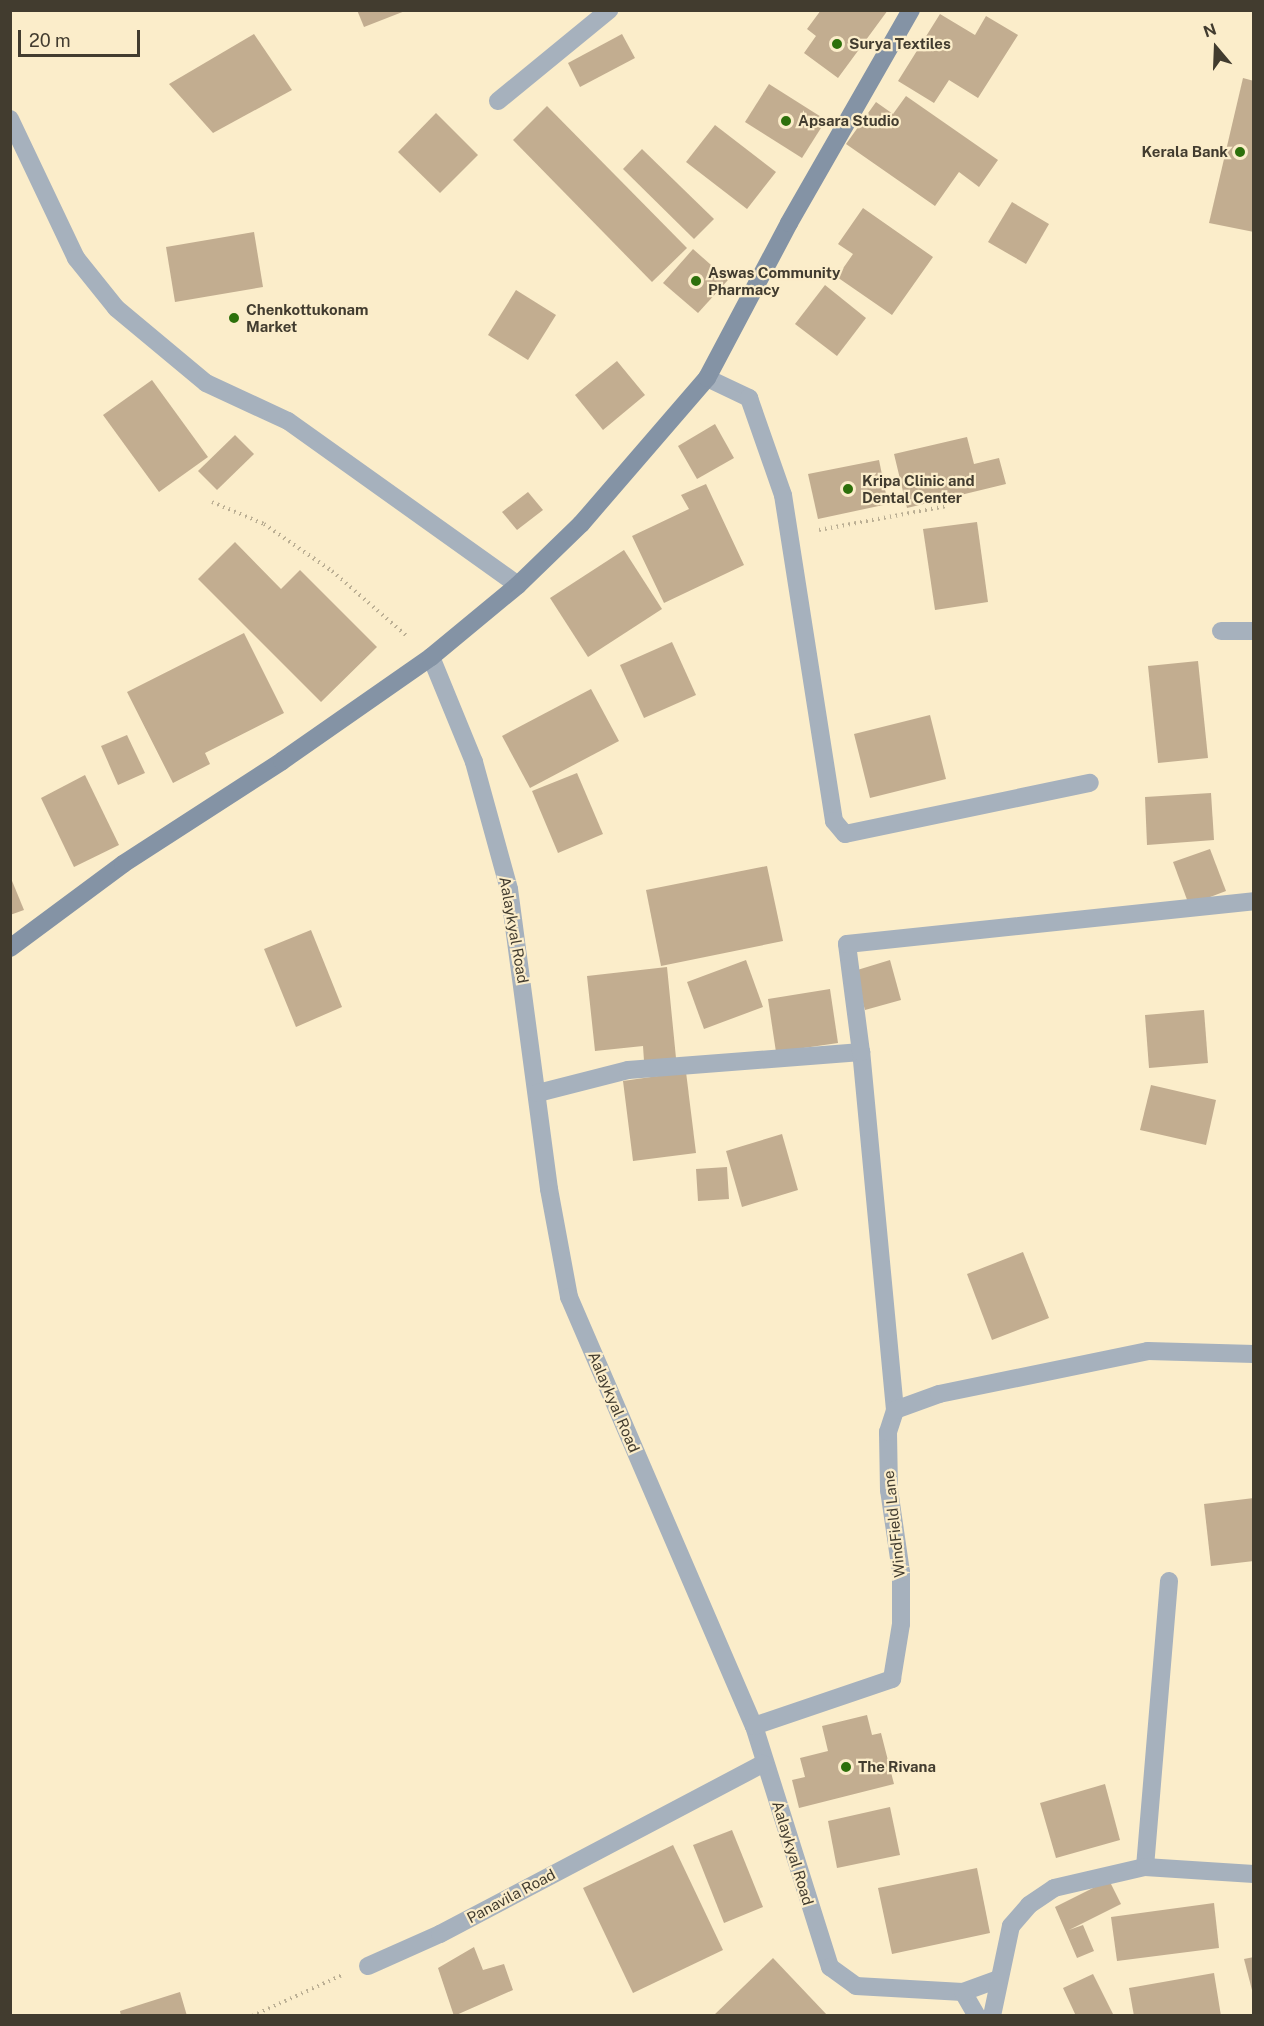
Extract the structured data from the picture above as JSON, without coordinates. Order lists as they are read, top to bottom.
{
  "streets": {
    "street": ["Aalaykyal Road", "WindField Lane", "Panavila Road"]
  },
  "crossings": [
    ["Aalaykyal Road", "WindField Lane"],
    ["Aalaykyal Road", "Panavila Road"]
  ],
  "places": [
    "Surya Textiles",
    "Apsara Studio",
    "Kerala Bank",
    "Aswas Community Pharmacy",
    "Chenkottukonam Market",
    "Kripa Clinic and Dental Center",
    "The Rivana"
  ],
  "scale_bar": "20 m",
  "north": "top"
}
